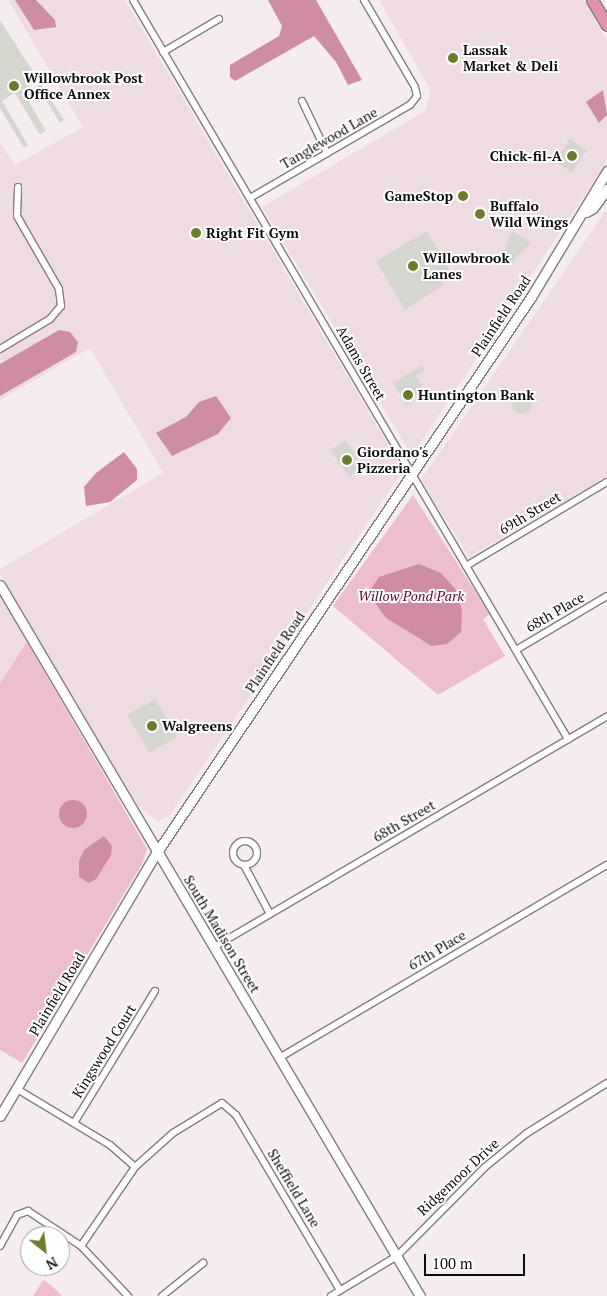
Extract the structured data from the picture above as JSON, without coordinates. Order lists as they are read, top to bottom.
{
  "streets": {
    "main road": ["Plainfield Road", "South Madison Street"],
    "street": [
      "Tanglewood Lane",
      "Adams Street",
      "69th Street",
      "68th Place",
      "68th Street",
      "67th Place",
      "Kingswood Court",
      "Ridgemoor Drive",
      "Sheffield Lane"
    ]
  },
  "crossings": [
    ["Tanglewood Lane", "Adams Street"],
    ["Plainfield Road", "Adams Street"],
    ["Plainfield Road", "South Madison Street"],
    ["Adams Street", "69th Street"],
    ["Adams Street", "68th Place"],
    ["Adams Street", "68th Street"],
    ["68th Street", "South Madison Street"],
    ["South Madison Street", "67th Place"],
    ["South Madison Street", "Ridgemoor Drive"],
    ["Ridgemoor Drive", "Sheffield Lane"]
  ],
  "parks": ["Willow Pond Park"],
  "places": [
    "Lassak Market & Deli",
    "Willowbrook Post Office Annex",
    "Chick-fil-A",
    "GameStop",
    "Buffalo Wild Wings",
    "Right Fit Gym",
    "Willowbrook Lanes",
    "Huntington Bank",
    "Giordano's Pizzeria",
    "Walgreens"
  ],
  "scale_bar": "100 m",
  "north": "bottom right"
}
